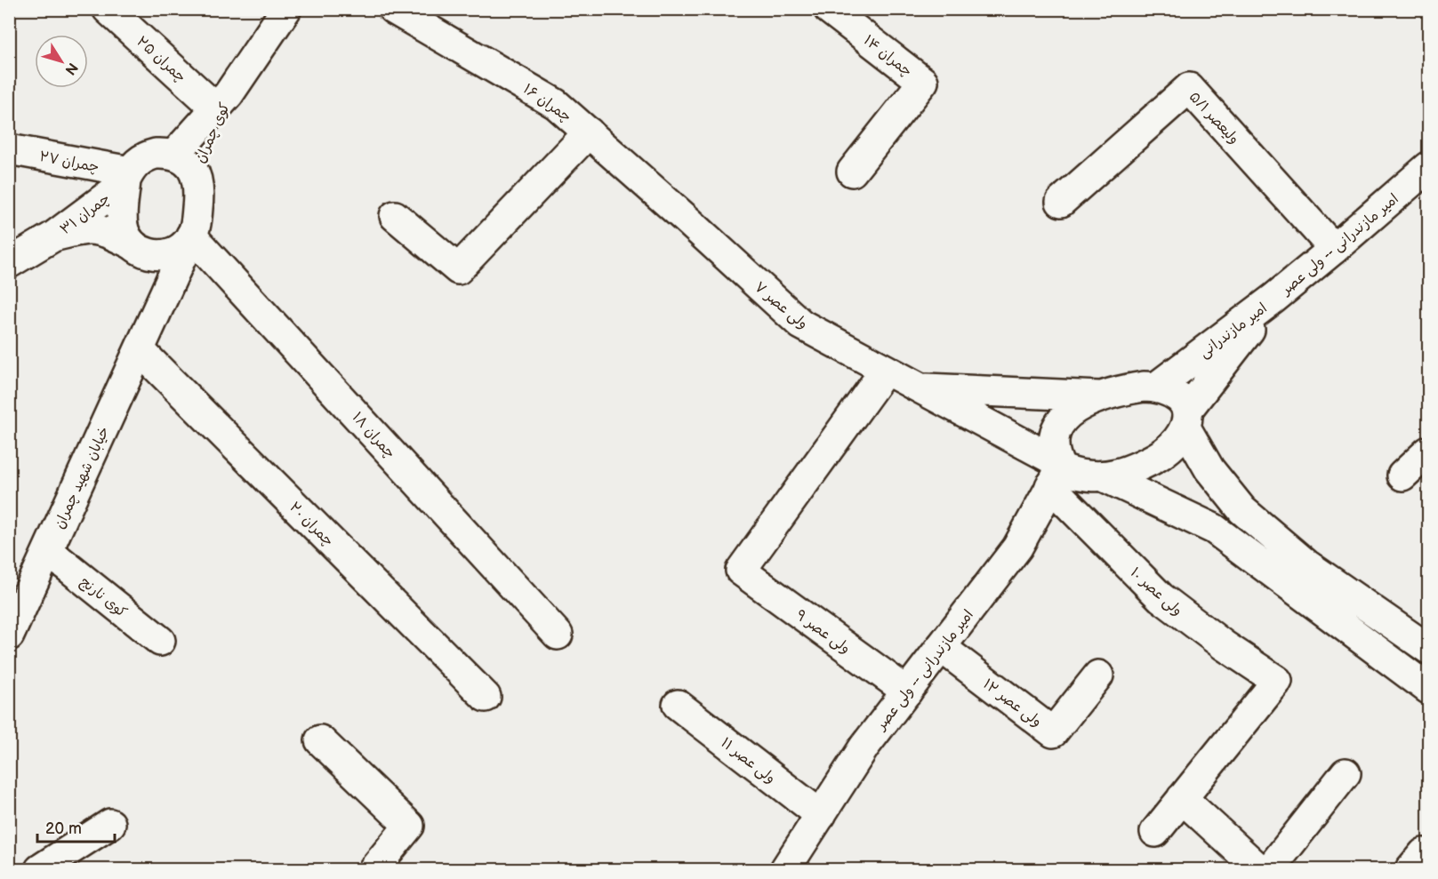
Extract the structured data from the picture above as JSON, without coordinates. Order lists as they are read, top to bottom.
{
  "streets": {
    "street": [
      "چمران ۱۴",
      "چمران ۲۵",
      "چمران ۱۶",
      "ولیعصر ۵/۱",
      "کوی چمران",
      "چمران ۲۷",
      "چمران ۳۱",
      "امیر مازندرانی -- ولی عصر",
      "ولی عصر ۷",
      "امیر مازندرانی",
      "چمران ۱۸",
      "خیابان شهید چمران",
      "چمران ۲۰",
      "ولی عصر ۱۰",
      "کوی نارنج",
      "ولی عصر ۹",
      "ولی عصر ۱۲",
      "ولی عصر ۱۱"
    ]
  },
  "crossings": [
    ["چمران ۲۵", "کوی چمران"],
    ["چمران ۱۶", "ولی عصر ۷"],
    ["ولیعصر ۵/۱", "امیر مازندرانی -- ولی عصر"],
    ["کوی چمران", "چمران ۲۷"],
    ["کوی چمران", "چمران ۳۱"],
    ["کوی چمران", "چمران ۱۸"],
    ["کوی چمران", "خیابان شهید چمران"],
    ["چمران ۲۷", "چمران ۳۱"],
    ["چمران ۲۷", "چمران ۱۸"],
    ["چمران ۲۷", "خیابان شهید چمران"],
    ["چمران ۳۱", "چمران ۱۸"],
    ["چمران ۳۱", "خیابان شهید چمران"],
    ["امیر مازندرانی -- ولی عصر", "ولی عصر ۷"],
    ["امیر مازندرانی -- ولی عصر", "امیر مازندرانی"],
    ["امیر مازندرانی -- ولی عصر", "ولی عصر ۱۰"],
    ["امیر مازندرانی -- ولی عصر", "ولی عصر ۹"],
    ["امیر مازندرانی -- ولی عصر", "ولی عصر ۱۲"],
    ["امیر مازندرانی -- ولی عصر", "ولی عصر ۱۱"],
    ["ولی عصر ۷", "ولی عصر ۱۰"],
    ["ولی عصر ۷", "ولی عصر ۹"],
    ["چمران ۱۸", "خیابان شهید چمران"],
    ["خیابان شهید چمران", "چمران ۲۰"],
    ["خیابان شهید چمران", "کوی نارنج"]
  ],
  "scale_bar": "20 m",
  "north": "bottom right"
}
